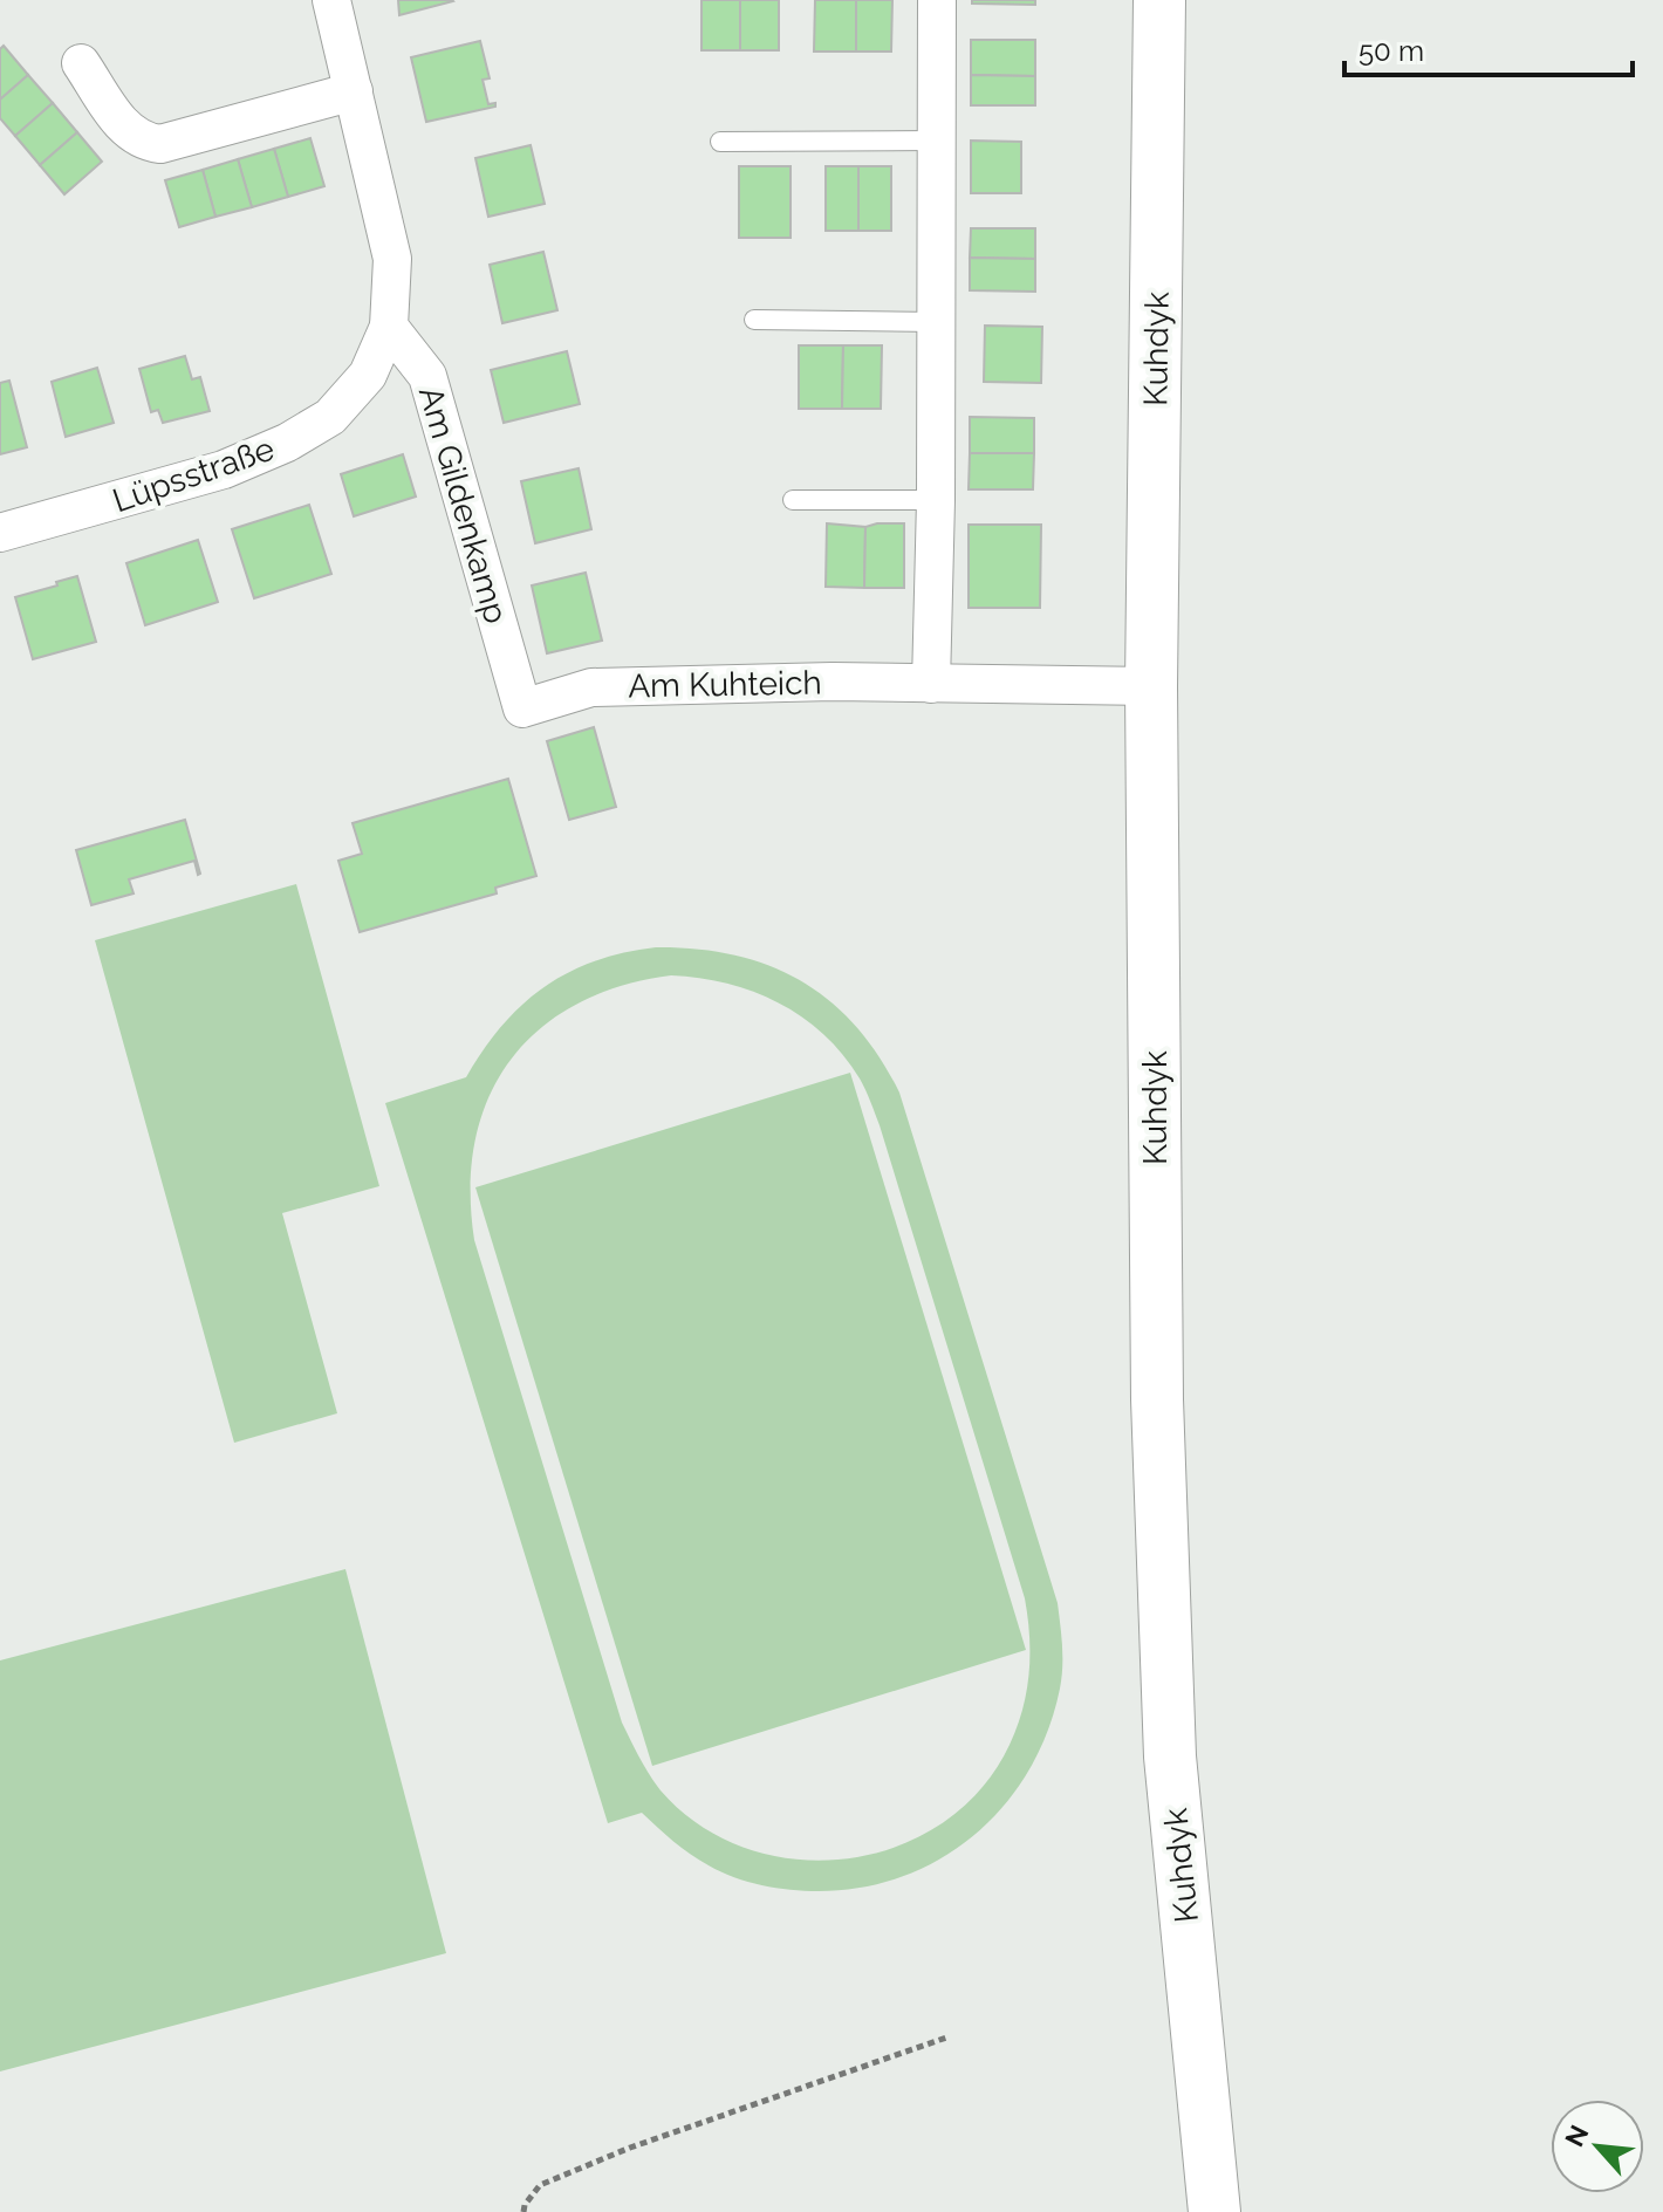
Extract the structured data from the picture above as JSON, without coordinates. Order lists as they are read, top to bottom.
{
  "streets": {
    "main road": ["Kuhdyk"],
    "street": ["Lüpsstraße", "Am Gildenkamp", "Am Kuhteich"]
  },
  "crossings": [
    ["Kuhdyk", "Am Kuhteich"],
    ["Lüpsstraße", "Am Gildenkamp"],
    ["Am Gildenkamp", "Am Kuhteich"]
  ],
  "scale_bar": "50 m",
  "north": "top left"
}
